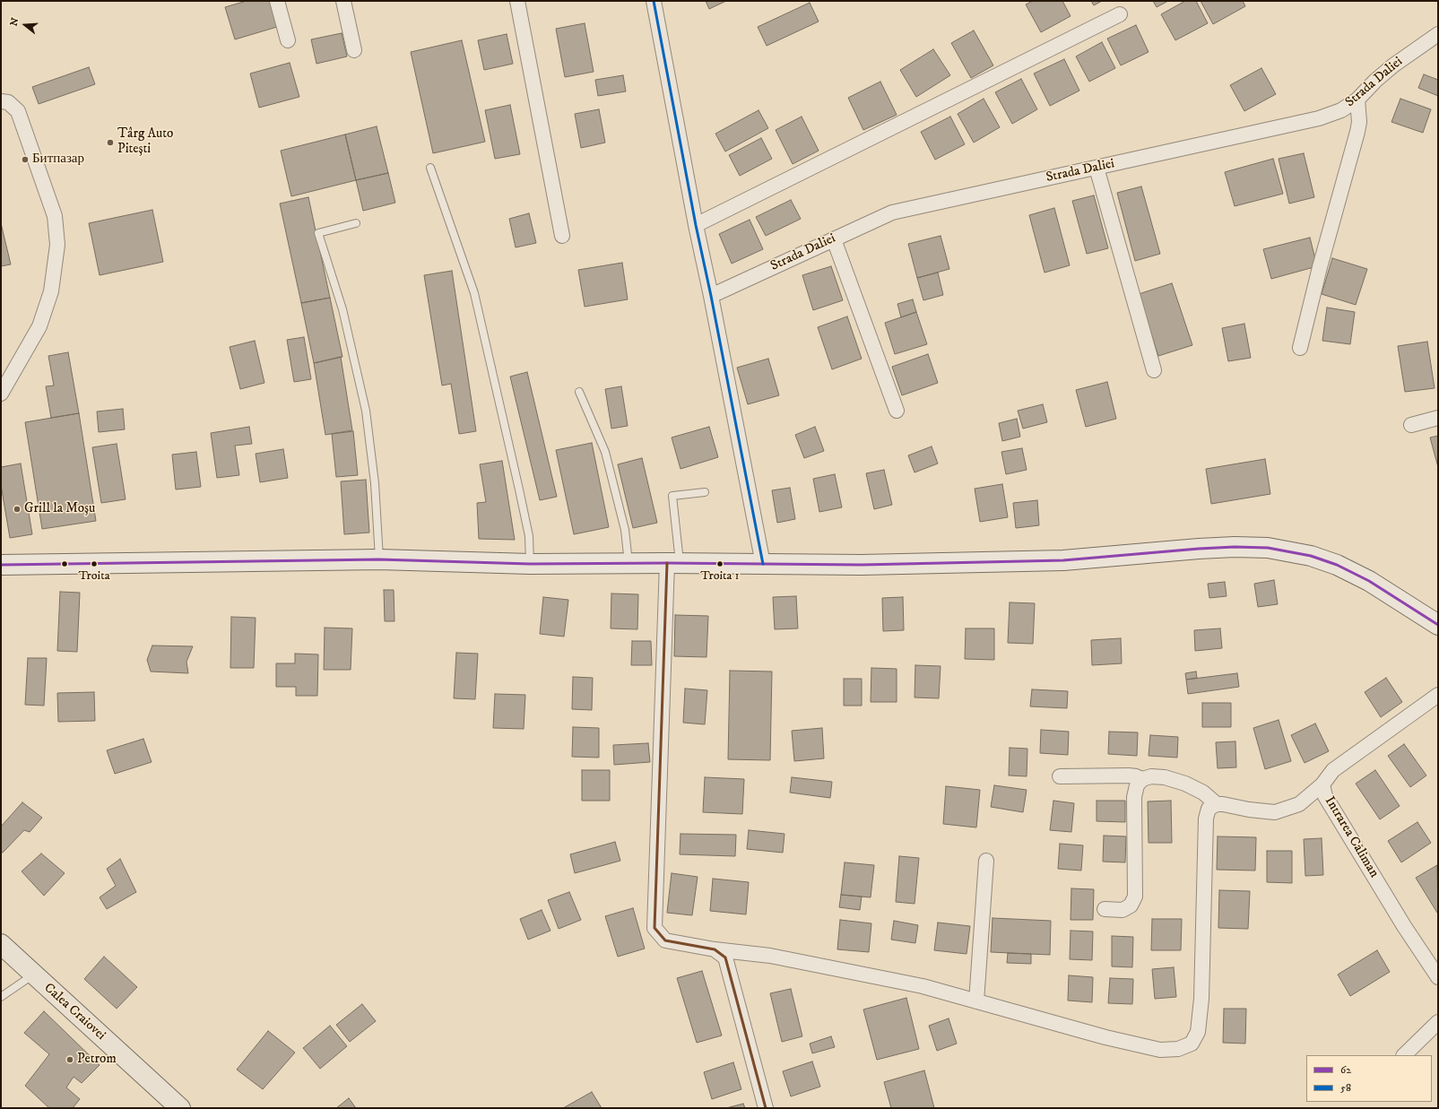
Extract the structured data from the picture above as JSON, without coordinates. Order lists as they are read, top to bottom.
{
  "streets": {
    "main road": ["Calea Craiovei"],
    "street": ["Strada Daliei", "Intrarea Căliman"]
  },
  "places": [
    "Târg Auto Pitești",
    "Битпазар",
    "Grill la Moșu",
    "Troita",
    "Troita 1",
    "Petrom"
  ],
  "lines": ["transit line 58", "transit line 62"],
  "legend": ["62", "58"],
  "north": "left"
}
